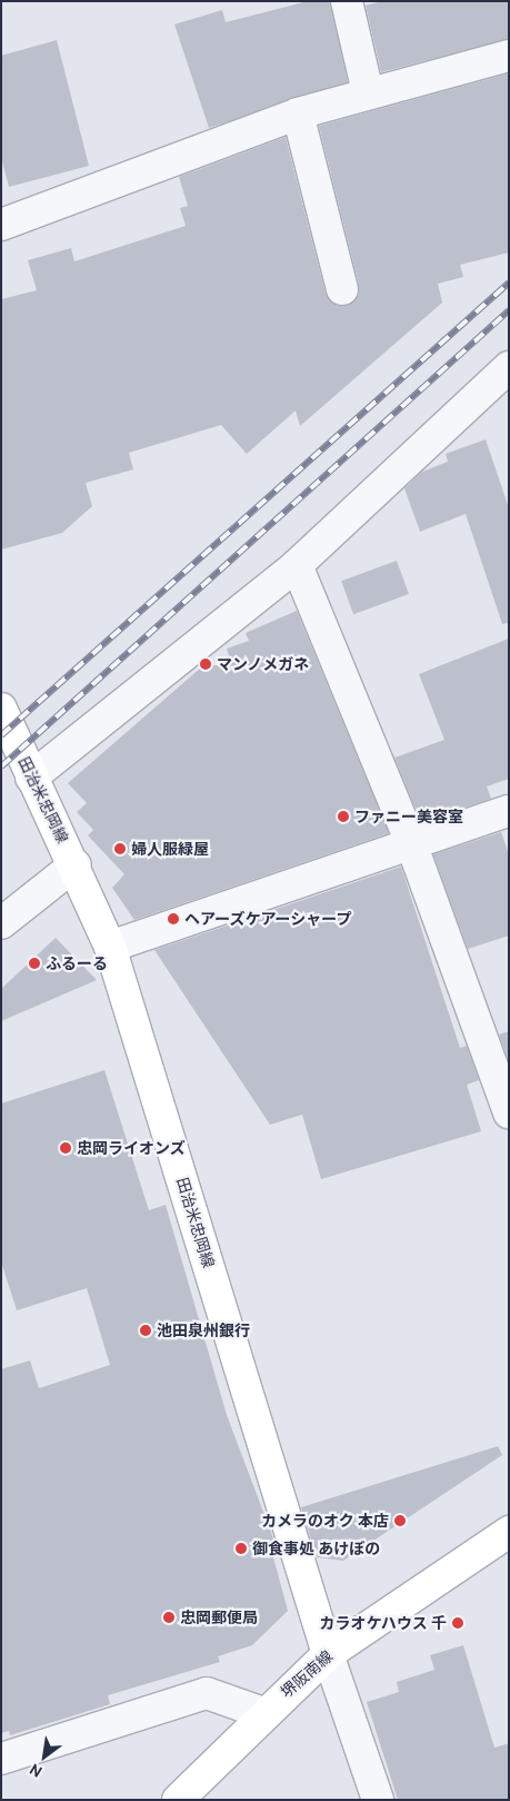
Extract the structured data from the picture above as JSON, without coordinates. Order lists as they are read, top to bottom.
{
  "streets": {
    "main road": ["田治米忠岡線", "堺阪南線"]
  },
  "crossings": [
    ["田治米忠岡線", "堺阪南線"]
  ],
  "places": [
    "マンノメガネ",
    "ファニー美容室",
    "婦人服緑屋",
    "ヘアーズケアーシャープ",
    "ふるーる",
    "忠岡ライオンズ",
    "池田泉州銀行",
    "カメラのオク 本店",
    "御食事処 あけぼの",
    "忠岡郵便局",
    "カラオケハウス 千"
  ],
  "north": "bottom left"
}
